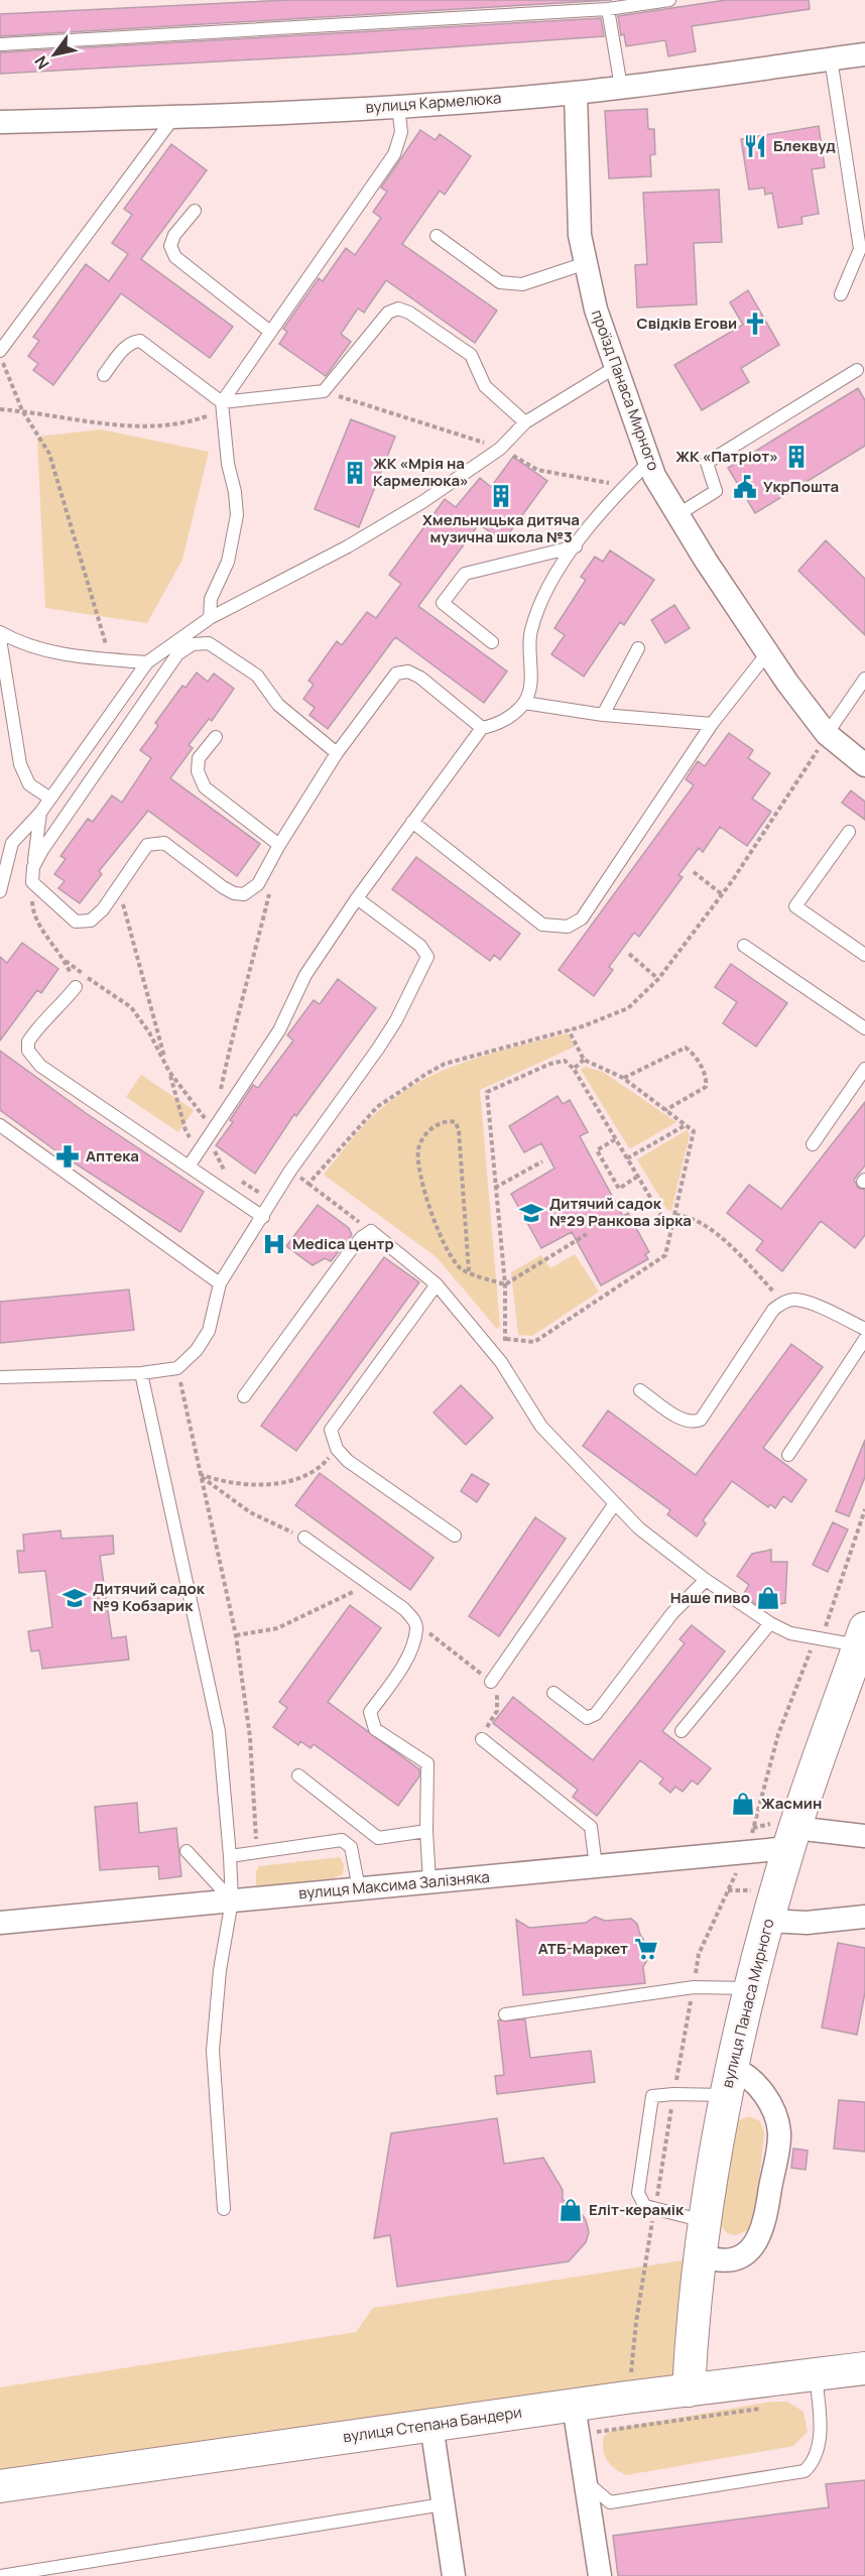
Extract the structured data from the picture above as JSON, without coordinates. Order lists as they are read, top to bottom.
{
  "streets": {
    "main road": ["вулиця Панаса Мирного", "вулиця Степана Бандери"],
    "street": ["вулиця Кармелюка", "проїзд Панаса Мирного", "вулиця Максима Залізняка"]
  },
  "crossings": [
    ["вулиця Кармелюка", "проїзд Панаса Мирного"],
    ["вулиця Максима Залізняка", "вулиця Панаса Мирного"],
    ["вулиця Панаса Мирного", "вулиця Степана Бандери"]
  ],
  "places": {
    "restaurant": ["Блеквуд"],
    "church": ["Свідків Егови"],
    "building": ["ЖК «Патріот»", "ЖК «Мрія на Кармелюка»", "Хмельницька дитяча музична школа №3"],
    "public building": ["УкрПошта"],
    "pharmacy": ["Аптека"],
    "school or university": ["Дитячий садок №29 Ранкова зірка", "Дитячий садок №9 Кобзарик"],
    "hospital": ["Medica центр"],
    "shop": ["Наше пиво", "Жасмин", "Еліт-керамік"],
    "supermarket": ["АТБ-Маркет"]
  },
  "north": "bottom left"
}
